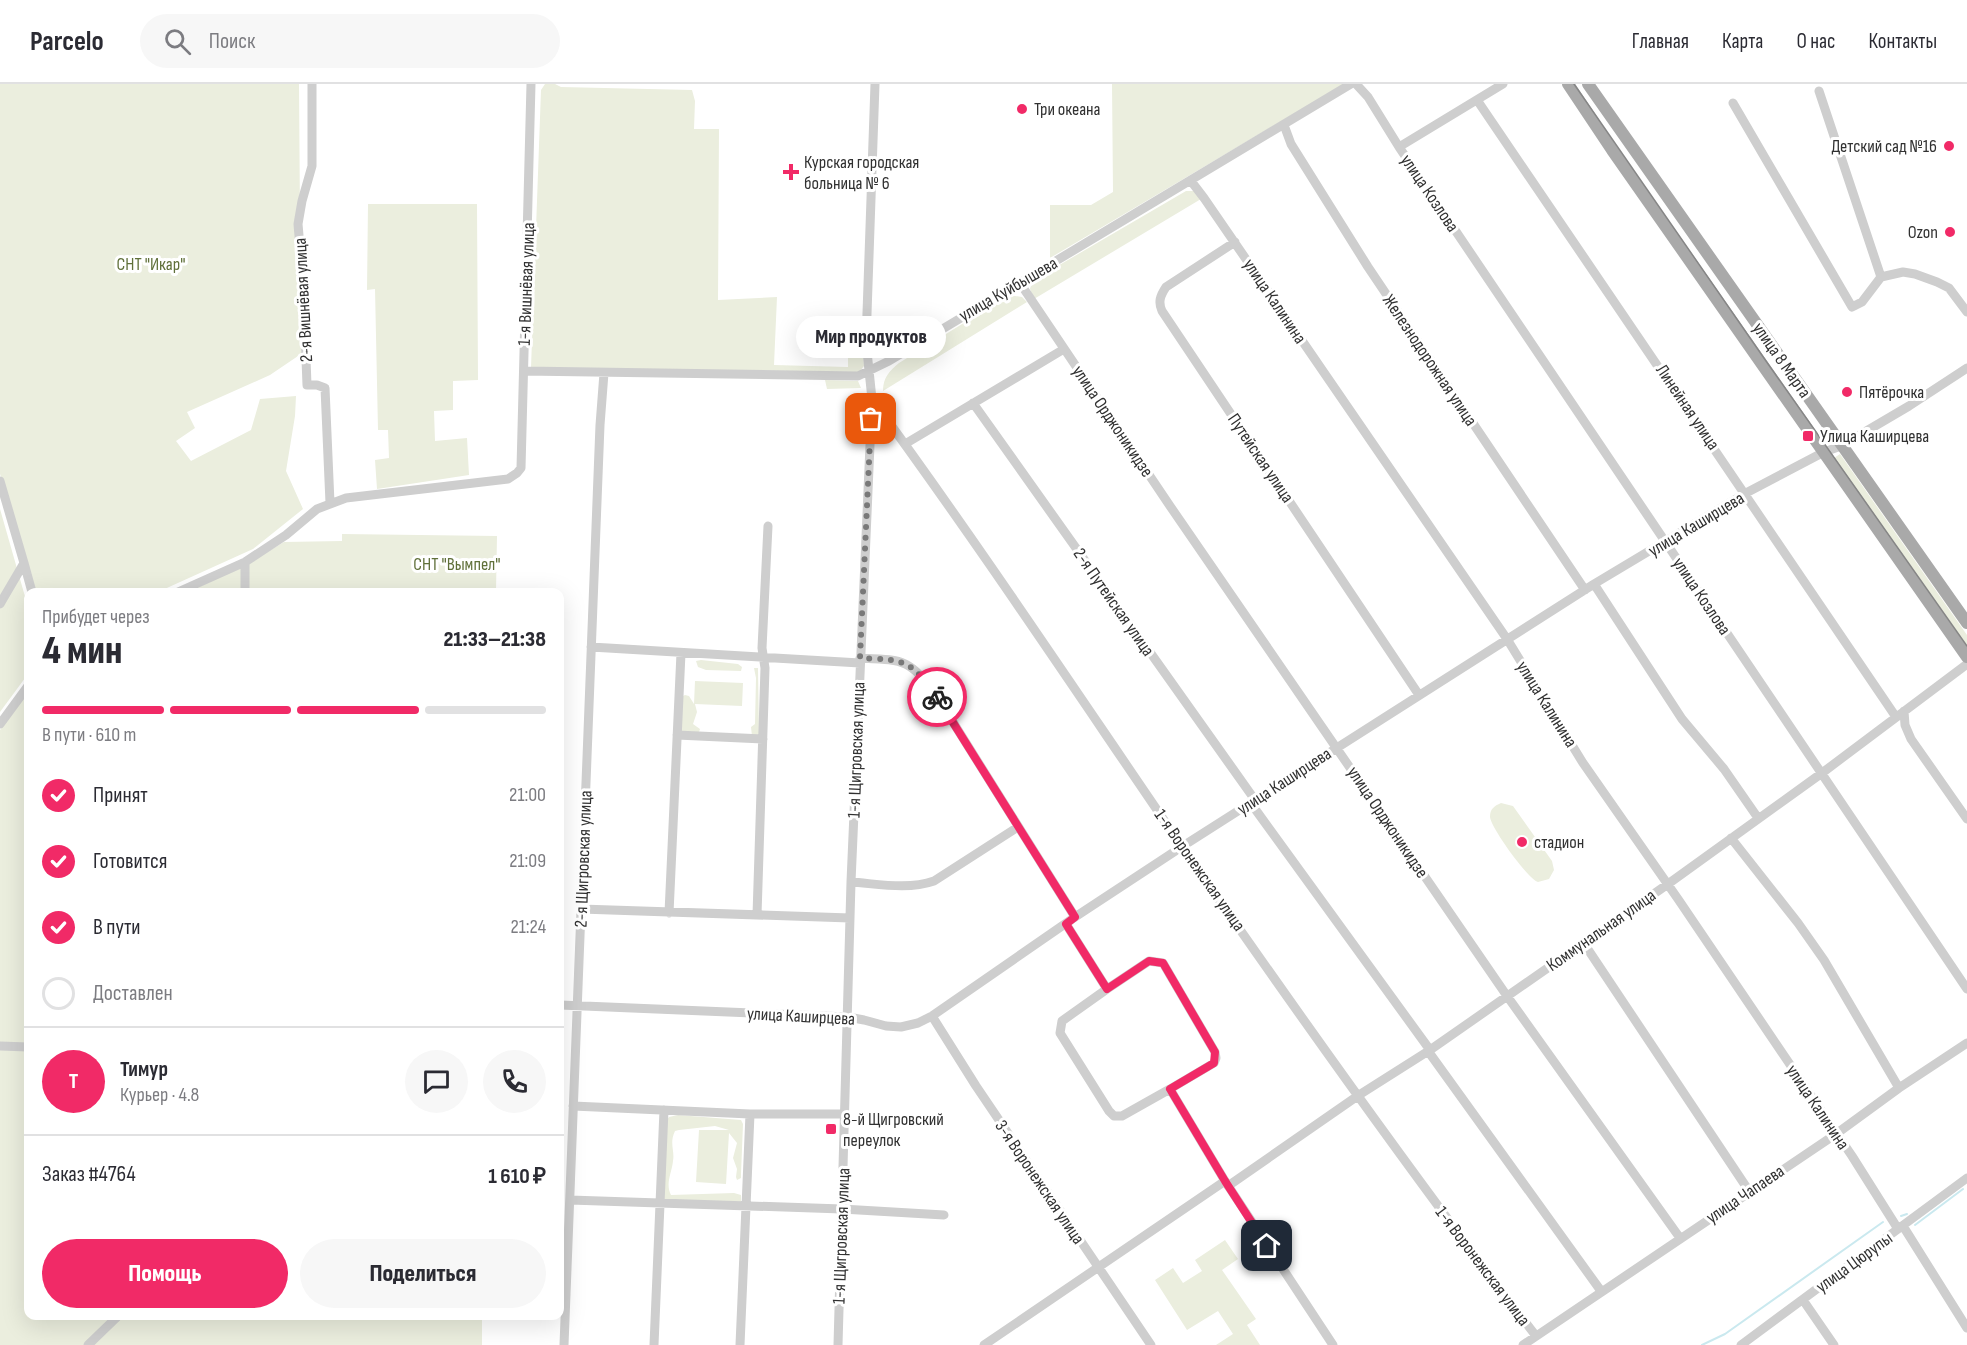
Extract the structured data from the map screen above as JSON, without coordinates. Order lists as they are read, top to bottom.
{
  "streets": {
    "main road": ["улица 8 Марта"],
    "street": [
      "улица Козлова",
      "1-я Вишнёвая улица",
      "улица Куйбышева",
      "2-я Вишнёвая улица",
      "улица Калинина",
      "Железнодорожная улица",
      "Линейная улица",
      "улица Орджоникидзе",
      "Путейская улица",
      "улица Каширцева",
      "2-я Путейская улица",
      "1-я Щигровская улица",
      "2-я Щигровская улица",
      "1-я Воронежская улица",
      "Коммунальная улица",
      "3-я Воронежская улица",
      "улица Чапаева",
      "улица Цюрупы"
    ]
  },
  "crossings": [
    ["улица Козлова", "улица Каширцева"],
    ["улица Козлова", "Коммунальная улица"],
    ["1-я Вишнёвая улица", "улица Куйбышева"],
    ["1-я Вишнёвая улица", "2-я Вишнёвая улица"],
    ["улица Куйбышева", "улица Калинина"],
    ["улица Куйбышева", "Железнодорожная улица"],
    ["улица Куйбышева", "улица Орджоникидзе"],
    ["улица Куйбышева", "1-я Щигровская улица"],
    ["улица Куйбышева", "2-я Щигровская улица"],
    ["улица Калинина", "Путейская улица"],
    ["улица Калинина", "улица Каширцева"],
    ["улица Калинина", "Коммунальная улица"],
    ["улица Калинина", "улица Чапаева"],
    ["улица Калинина", "улица Цюрупы"],
    ["Железнодорожная улица", "улица Каширцева"],
    ["улица 8 Марта", "улица Каширцева"],
    ["Линейная улица", "улица Каширцева"],
    ["Линейная улица", "Коммунальная улица"],
    ["улица Орджоникидзе", "улица Каширцева"],
    ["улица Орджоникидзе", "Коммунальная улица"],
    ["улица Орджоникидзе", "улица Чапаева"],
    ["Путейская улица", "улица Каширцева"],
    ["улица Каширцева", "2-я Путейская улица"],
    ["улица Каширцева", "1-я Щигровская улица"],
    ["улица Каширцева", "2-я Щигровская улица"],
    ["улица Каширцева", "1-я Воронежская улица"],
    ["улица Каширцева", "3-я Воронежская улица"],
    ["2-я Путейская улица", "Коммунальная улица"],
    ["2-я Путейская улица", "улица Чапаева"],
    ["1-я Щигровская улица", "1-я Воронежская улица"],
    ["1-я Воронежская улица", "Коммунальная улица"],
    ["1-я Воронежская улица", "улица Чапаева"],
    ["Коммунальная улица", "3-я Воронежская улица"]
  ],
  "parks": ["СНТ \"Икар\"", "СНТ \"Вымпел\""],
  "places": {
    "other": [
      "Три океана",
      "Детский сад №16",
      "Ozon",
      "Пятёрочка",
      "Мир продуктов",
      "стадион"
    ],
    "health": ["Курская городская больница № 6"],
    "transit": ["Улица Каширцева", "8-й Щигровский переулок"]
  },
  "page": {
    "header": "Parcelo",
    "search": "Поиск",
    "nav": [
      "Главная",
      "Карта",
      "О нас",
      "Контакты"
    ],
    "bubble": "Мир продуктов",
    "heading": ["4 мин", "Прибудет через", "21:33–21:38"],
    "panel": [
      "Тимур",
      "Курьер · 4.8",
      "Заказ #4764",
      "1 610 ₽"
    ],
    "bar": "В пути · 610 m",
    "list": [
      ["Принят", "21:00"],
      ["Готовится", "21:09"],
      ["В пути", "21:24"],
      "Доставлен"
    ],
    "round": "Т",
    "buttons": ["Помощь", "Поделиться"]
  }
}
